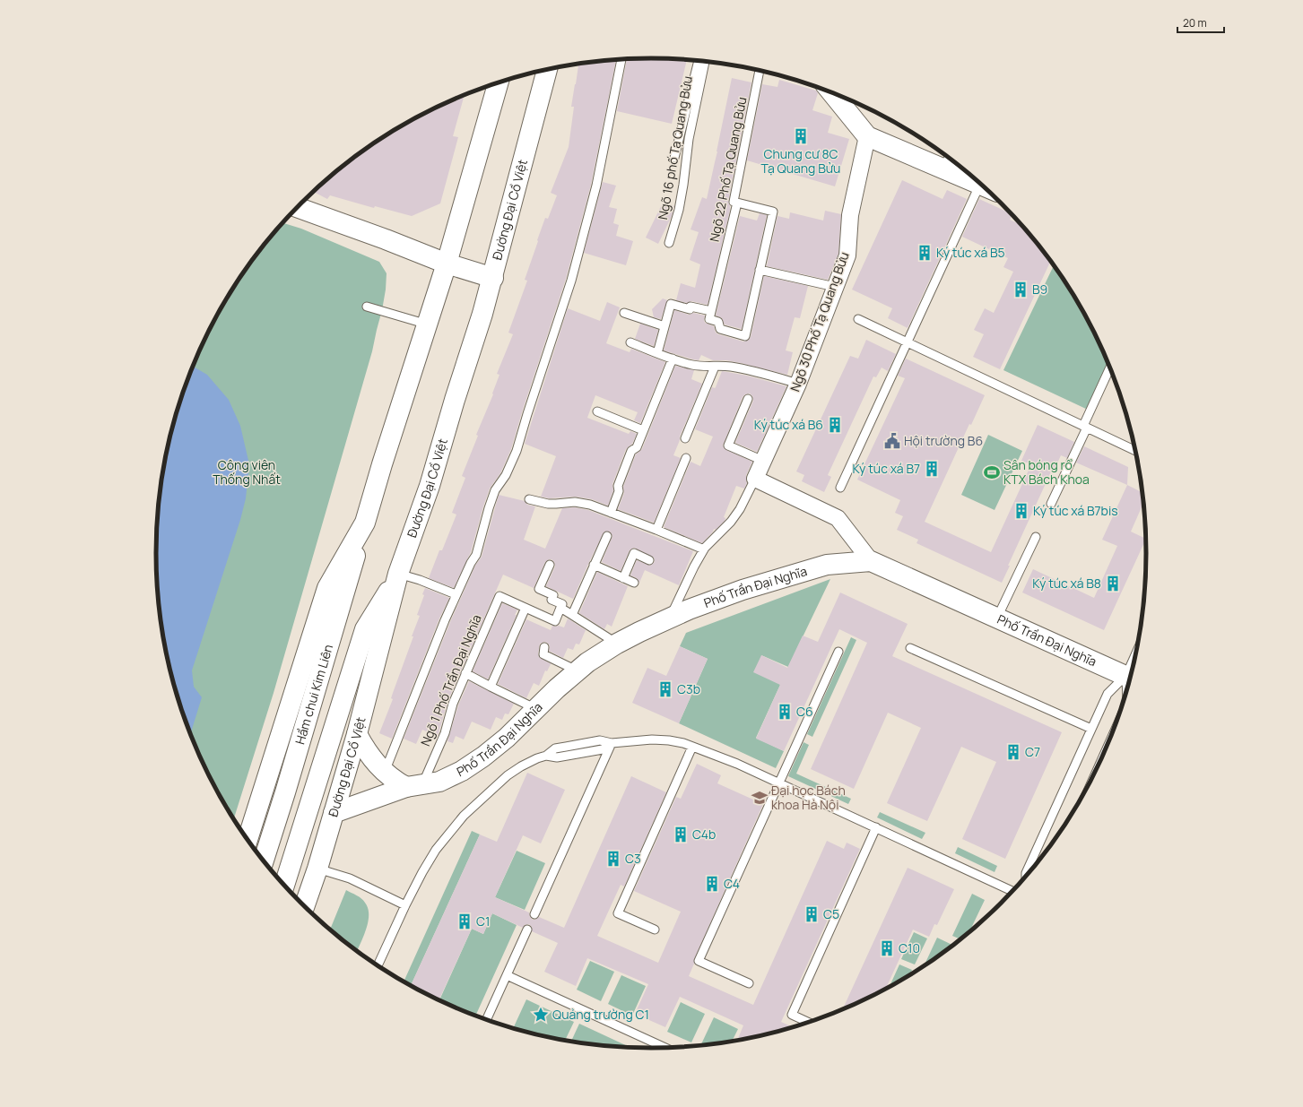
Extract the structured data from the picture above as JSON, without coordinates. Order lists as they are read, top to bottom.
{
  "streets": {
    "main road": ["Đường Đại Cồ Việt", "Phố Trần Đại Nghĩa", "Hầm chui Kim Liên"],
    "street": ["Ngõ 30 Phố Tạ Quang Bửu"],
    "lane": ["Ngõ 16 phố Tạ Quang Bửu", "Ngõ 22 Phố Tạ Quang Bửu", "Ngõ 1 Phố Trần Đại Nghĩa"]
  },
  "crossings": [
    ["Đường Đại Cồ Việt", "Phố Trần Đại Nghĩa"],
    ["Ngõ 30 Phố Tạ Quang Bửu", "Phố Trần Đại Nghĩa"],
    ["Phố Trần Đại Nghĩa", "Ngõ 1 Phố Trần Đại Nghĩa"]
  ],
  "parks": ["Công viên Thống Nhất"],
  "places": {
    "building": [
      "Chung cư 8C Tạ Quang Bửu",
      "Ký túc xá B5",
      "B9",
      "Ký túc xá B6",
      "Ký túc xá B7",
      "Ký túc xá B7bis",
      "Ký túc xá B8",
      "C3b",
      "C6",
      "C7",
      "C4b",
      "C3",
      "C4",
      "C5",
      "C1",
      "C10"
    ],
    "public building": ["Hội trường B6"],
    "sports": ["Sân bóng rổ KTX Bách Khoa"],
    "school or university": ["Đại học Bách khoa Hà Nội"],
    "place": ["Quảng trường C1"]
  },
  "scale_bar": "20 m"
}
